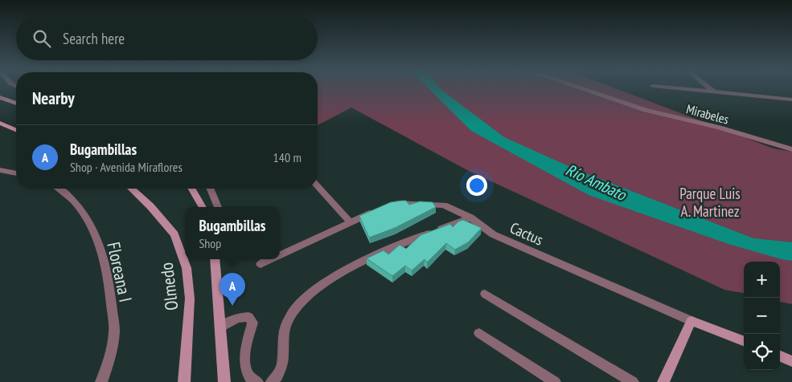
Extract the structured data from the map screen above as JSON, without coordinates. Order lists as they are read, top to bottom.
{
  "streets": {
    "main road": ["Olmedo"],
    "street": ["Mirabeles", "Cactus", "Floreana I"]
  },
  "water": ["Río Ambato"],
  "parks": ["Parque Luis A. Martinez"],
  "page": {
    "search": "Search here",
    "heading": "Nearby",
    "list": [
      {
        "mark": "A",
        "name": "Bugambillas",
        "note": "Shop · Avenida Miraflores",
        "value": "140 m"
      }
    ],
    "popup": ["Bugambillas", "Shop"],
    "map_buttons": ["+", "−"],
    "pins": "A"
  }
}
